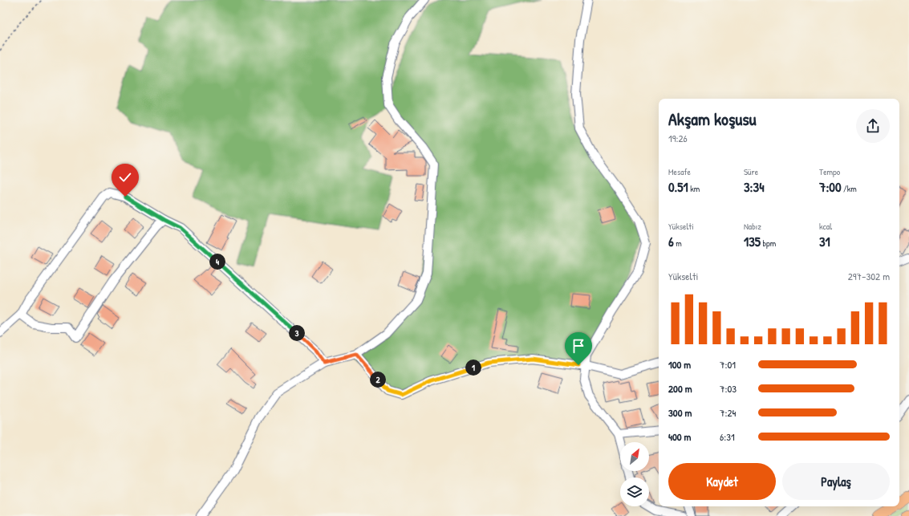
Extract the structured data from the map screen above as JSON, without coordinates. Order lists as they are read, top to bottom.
{
  "north": "top right",
  "page": {
    "heading": ["Akşam koşusu", "19:26"],
    "stats": [
      ["Mesafe", "0.51 km"],
      ["Süre", "3:34"],
      ["Tempo", "7:00 /km"],
      ["Yükselti", "6 m"],
      ["Nabız", "135 bpm"],
      ["kcal", "31"]
    ],
    "pins": [
      "4",
      "3",
      "1",
      "2"
    ],
    "chart": ["Yükselti", "297–302 m"],
    "list": [
      {
        "name": "100 m",
        "note": "7:01"
      },
      {
        "name": "200 m",
        "note": "7:03"
      },
      {
        "name": "300 m",
        "note": "7:24"
      },
      {
        "name": "400 m",
        "note": "6:31"
      }
    ],
    "buttons": ["Kaydet", "Paylaş"]
  }
}
